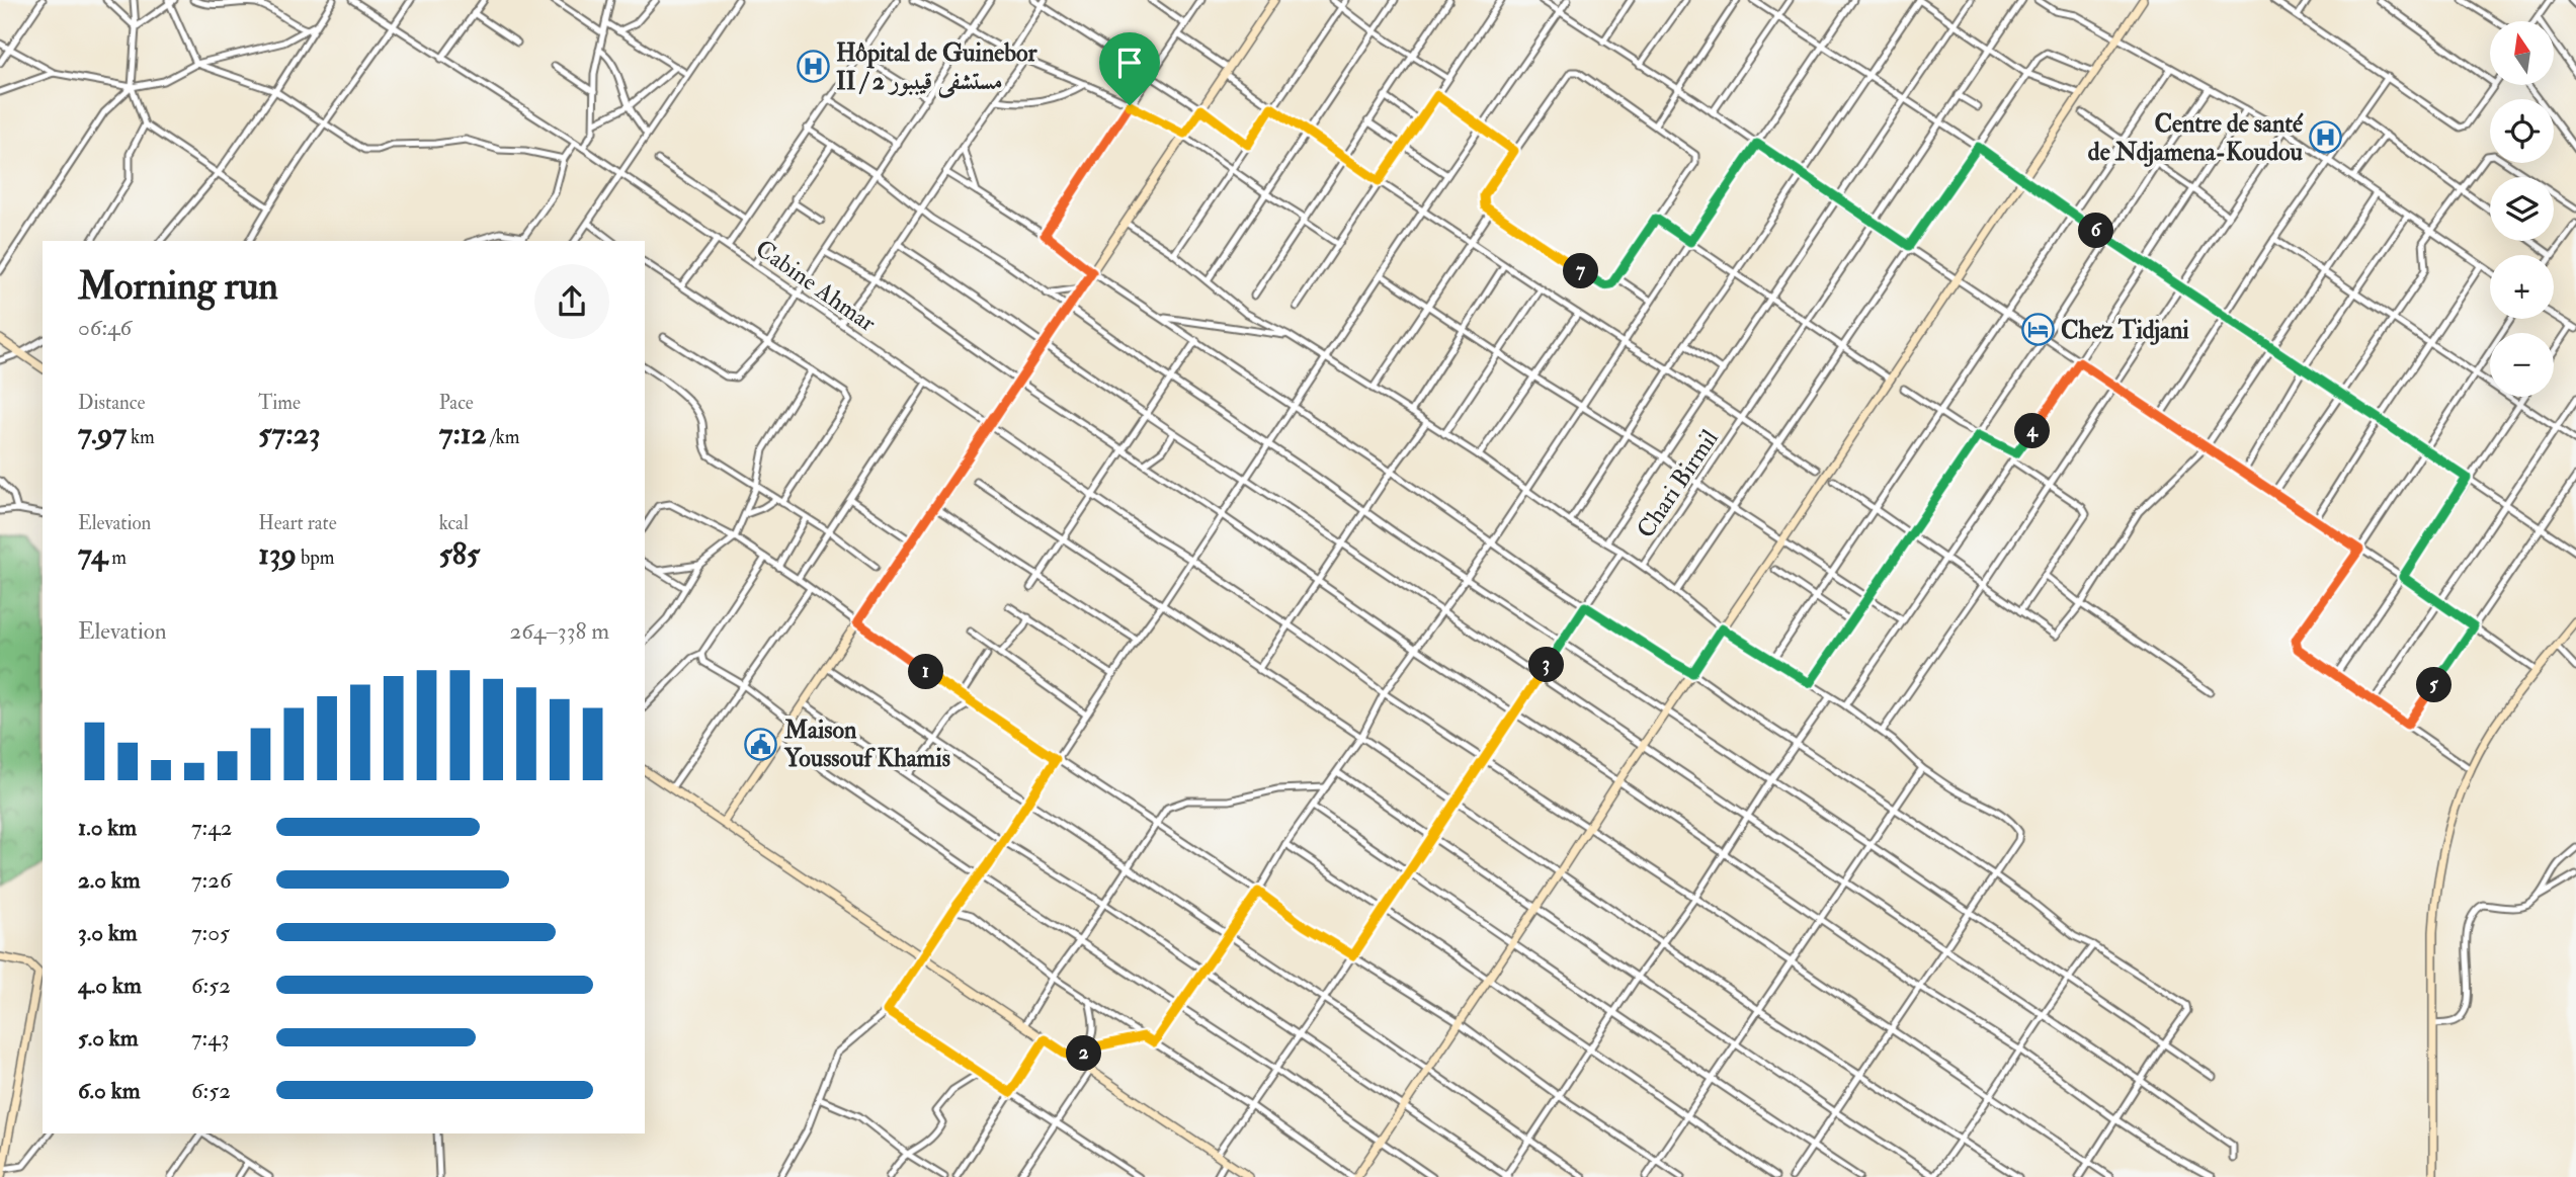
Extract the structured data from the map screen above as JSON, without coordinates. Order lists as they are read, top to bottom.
{
  "streets": {
    "street": ["Cabine Ahmar", "Chari Birmil"]
  },
  "places": {
    "hospital": ["Hôpital de Guinebor II / مستشفى قيببور 2", "Centre de santé de Ndjamena-Koudou"],
    "hotel": ["Chez Tidjani"],
    "public building": ["Maison Youssouf Khamis"]
  },
  "north": "top",
  "page": {
    "map_buttons": ["+", "−"],
    "pins": [
      "6",
      "7",
      "4",
      "3",
      "1",
      "5",
      "2"
    ],
    "heading": ["Morning run", "06:46"],
    "stats": [
      ["Distance", "7.97 km"],
      ["Time", "57:23"],
      ["Pace", "7:12 /km"],
      ["Elevation", "74 m"],
      ["Heart rate", "139 bpm"],
      ["kcal", "585"]
    ],
    "chart": ["Elevation", "264–338 m"],
    "list": [
      {
        "name": "1.0 km",
        "note": "7:42"
      },
      {
        "name": "2.0 km",
        "note": "7:26"
      },
      {
        "name": "3.0 km",
        "note": "7:05"
      },
      {
        "name": "4.0 km",
        "note": "6:52"
      },
      {
        "name": "5.0 km",
        "note": "7:43"
      },
      {
        "name": "6.0 km",
        "note": "6:52"
      }
    ]
  }
}
